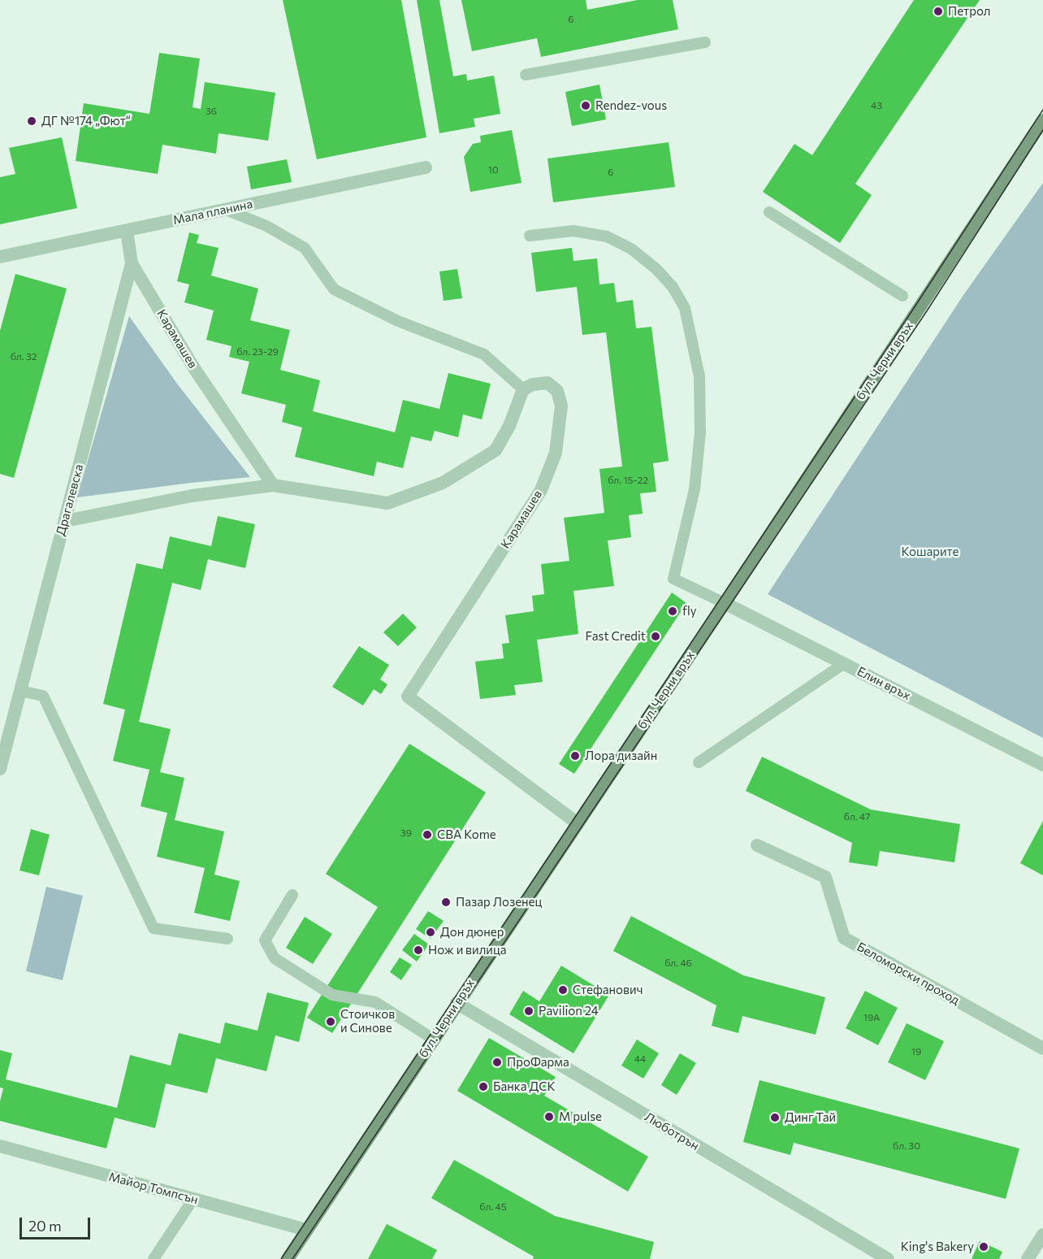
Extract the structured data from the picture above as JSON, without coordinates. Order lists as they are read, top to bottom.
{
  "streets": {
    "main road": ["бул. Черни връх"],
    "street": [
      "Мала планина",
      "Карамашев",
      "Драгалевска",
      "Елин връх",
      "Беломорски проход",
      "Люботрън",
      "Майор Томпсън"
    ]
  },
  "crossings": [
    ["Мала планина", "Драгалевска"],
    ["Карамашев", "бул. Черни връх"],
    ["Карамашев", "Драгалевска"],
    ["бул. Черни връх", "Елин връх"],
    ["бул. Черни връх", "Люботрън"],
    ["бул. Черни връх", "Майор Томпсън"]
  ],
  "parks": ["Кошарите"],
  "places": [
    "Петрол",
    "Rendez-vous",
    "ДГ №174 „Фют“",
    "fly",
    "Fast Credit",
    "Лора дизайн",
    "CBA Kome",
    "Пазар Лозенец",
    "Дон дюнер",
    "Нож и вилица",
    "Стефанович",
    "Pavilion 24",
    "Стоичков и Синове",
    "ПроФарма",
    "Банка ДСК",
    "M pulse",
    "Динг Тай",
    "King's Bakery"
  ],
  "house_numbers": [
    "6",
    "43",
    "36",
    "10",
    "6",
    "бл. 23-29",
    "бл. 32",
    "бл. 15-22",
    "бл. 47",
    "39",
    "бл. 46",
    "19А",
    "19",
    "44",
    "бл. 30",
    "бл. 45"
  ],
  "scale_bar": "20 m"
}
